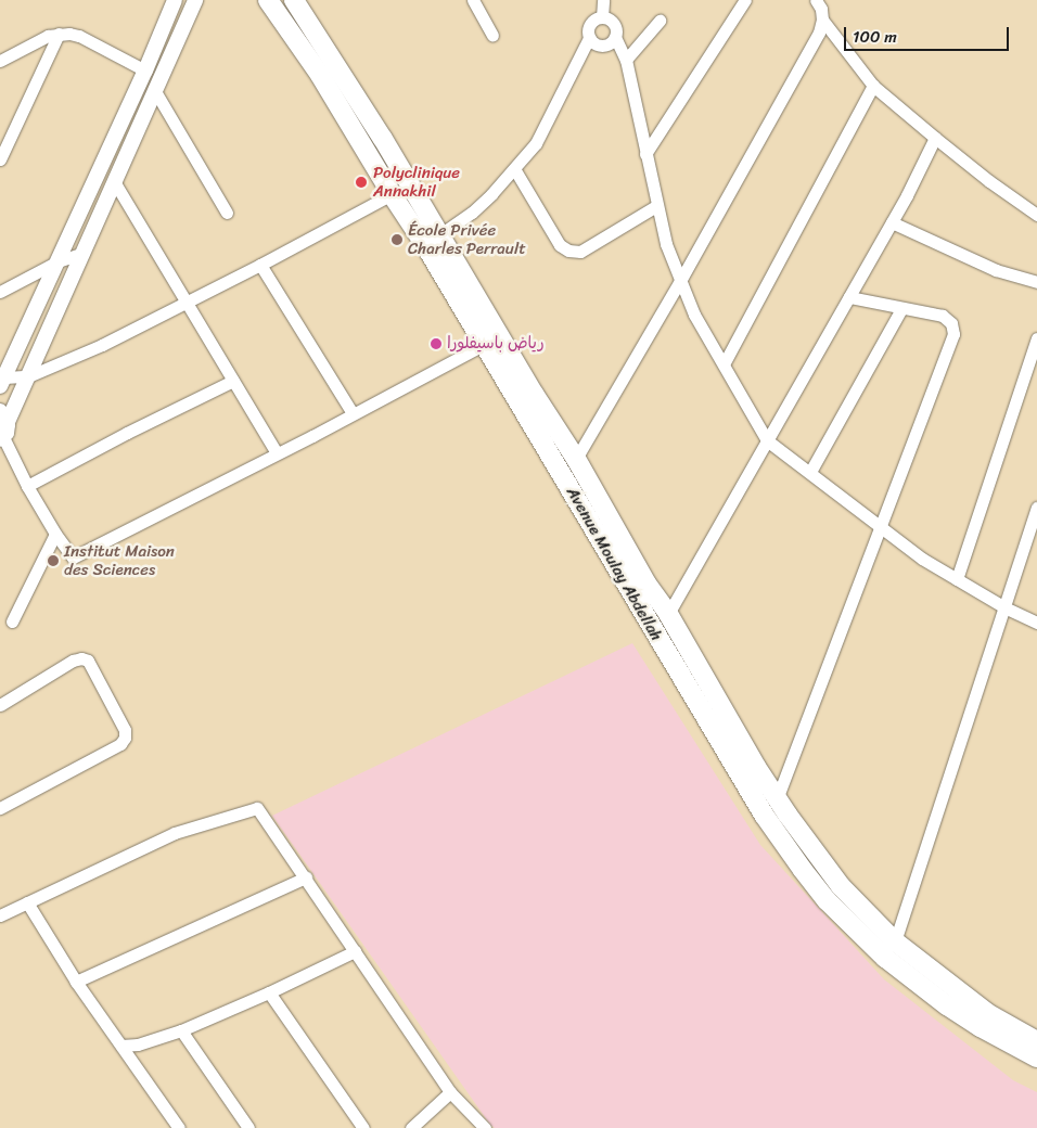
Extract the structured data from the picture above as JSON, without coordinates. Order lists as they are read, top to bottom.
{
  "streets": {
    "main road": ["Avenue Moulay Abdellah"]
  },
  "places": [
    "Polyclinique Annakhil",
    "École Privée Charles Perrault",
    "رياض باسيفلورا",
    "Institut Maison des Sciences"
  ],
  "scale_bar": "100 m"
}
